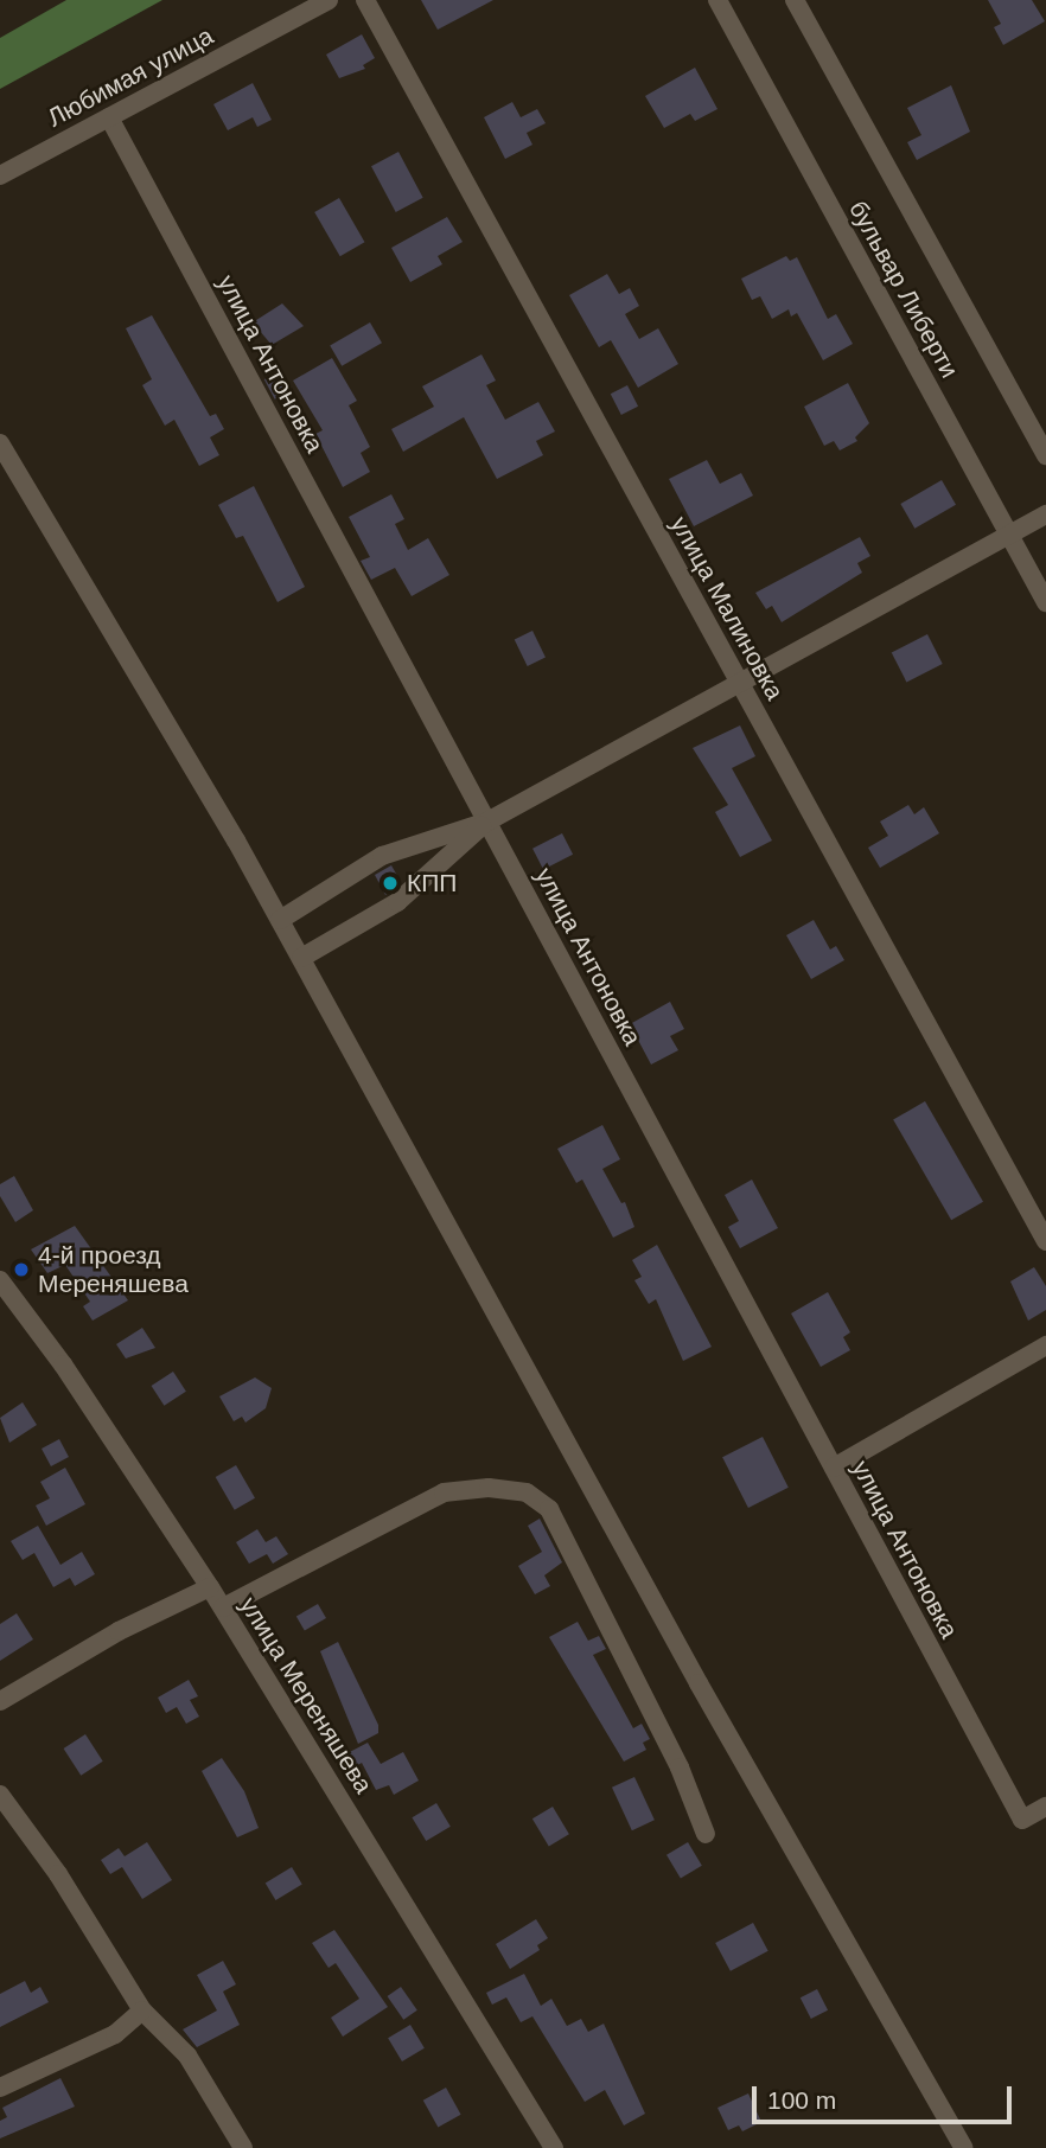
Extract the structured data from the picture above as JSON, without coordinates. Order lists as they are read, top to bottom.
{
  "streets": {
    "street": [
      "Любимая улица",
      "бульвар Либерти",
      "улица Антоновка",
      "улица Малиновка",
      "улица Мереняшева"
    ]
  },
  "crossings": [
    ["Любимая улица", "улица Антоновка"]
  ],
  "places": ["КПП", "4-й проезд Мереняшева"],
  "scale_bar": "100 m"
}
